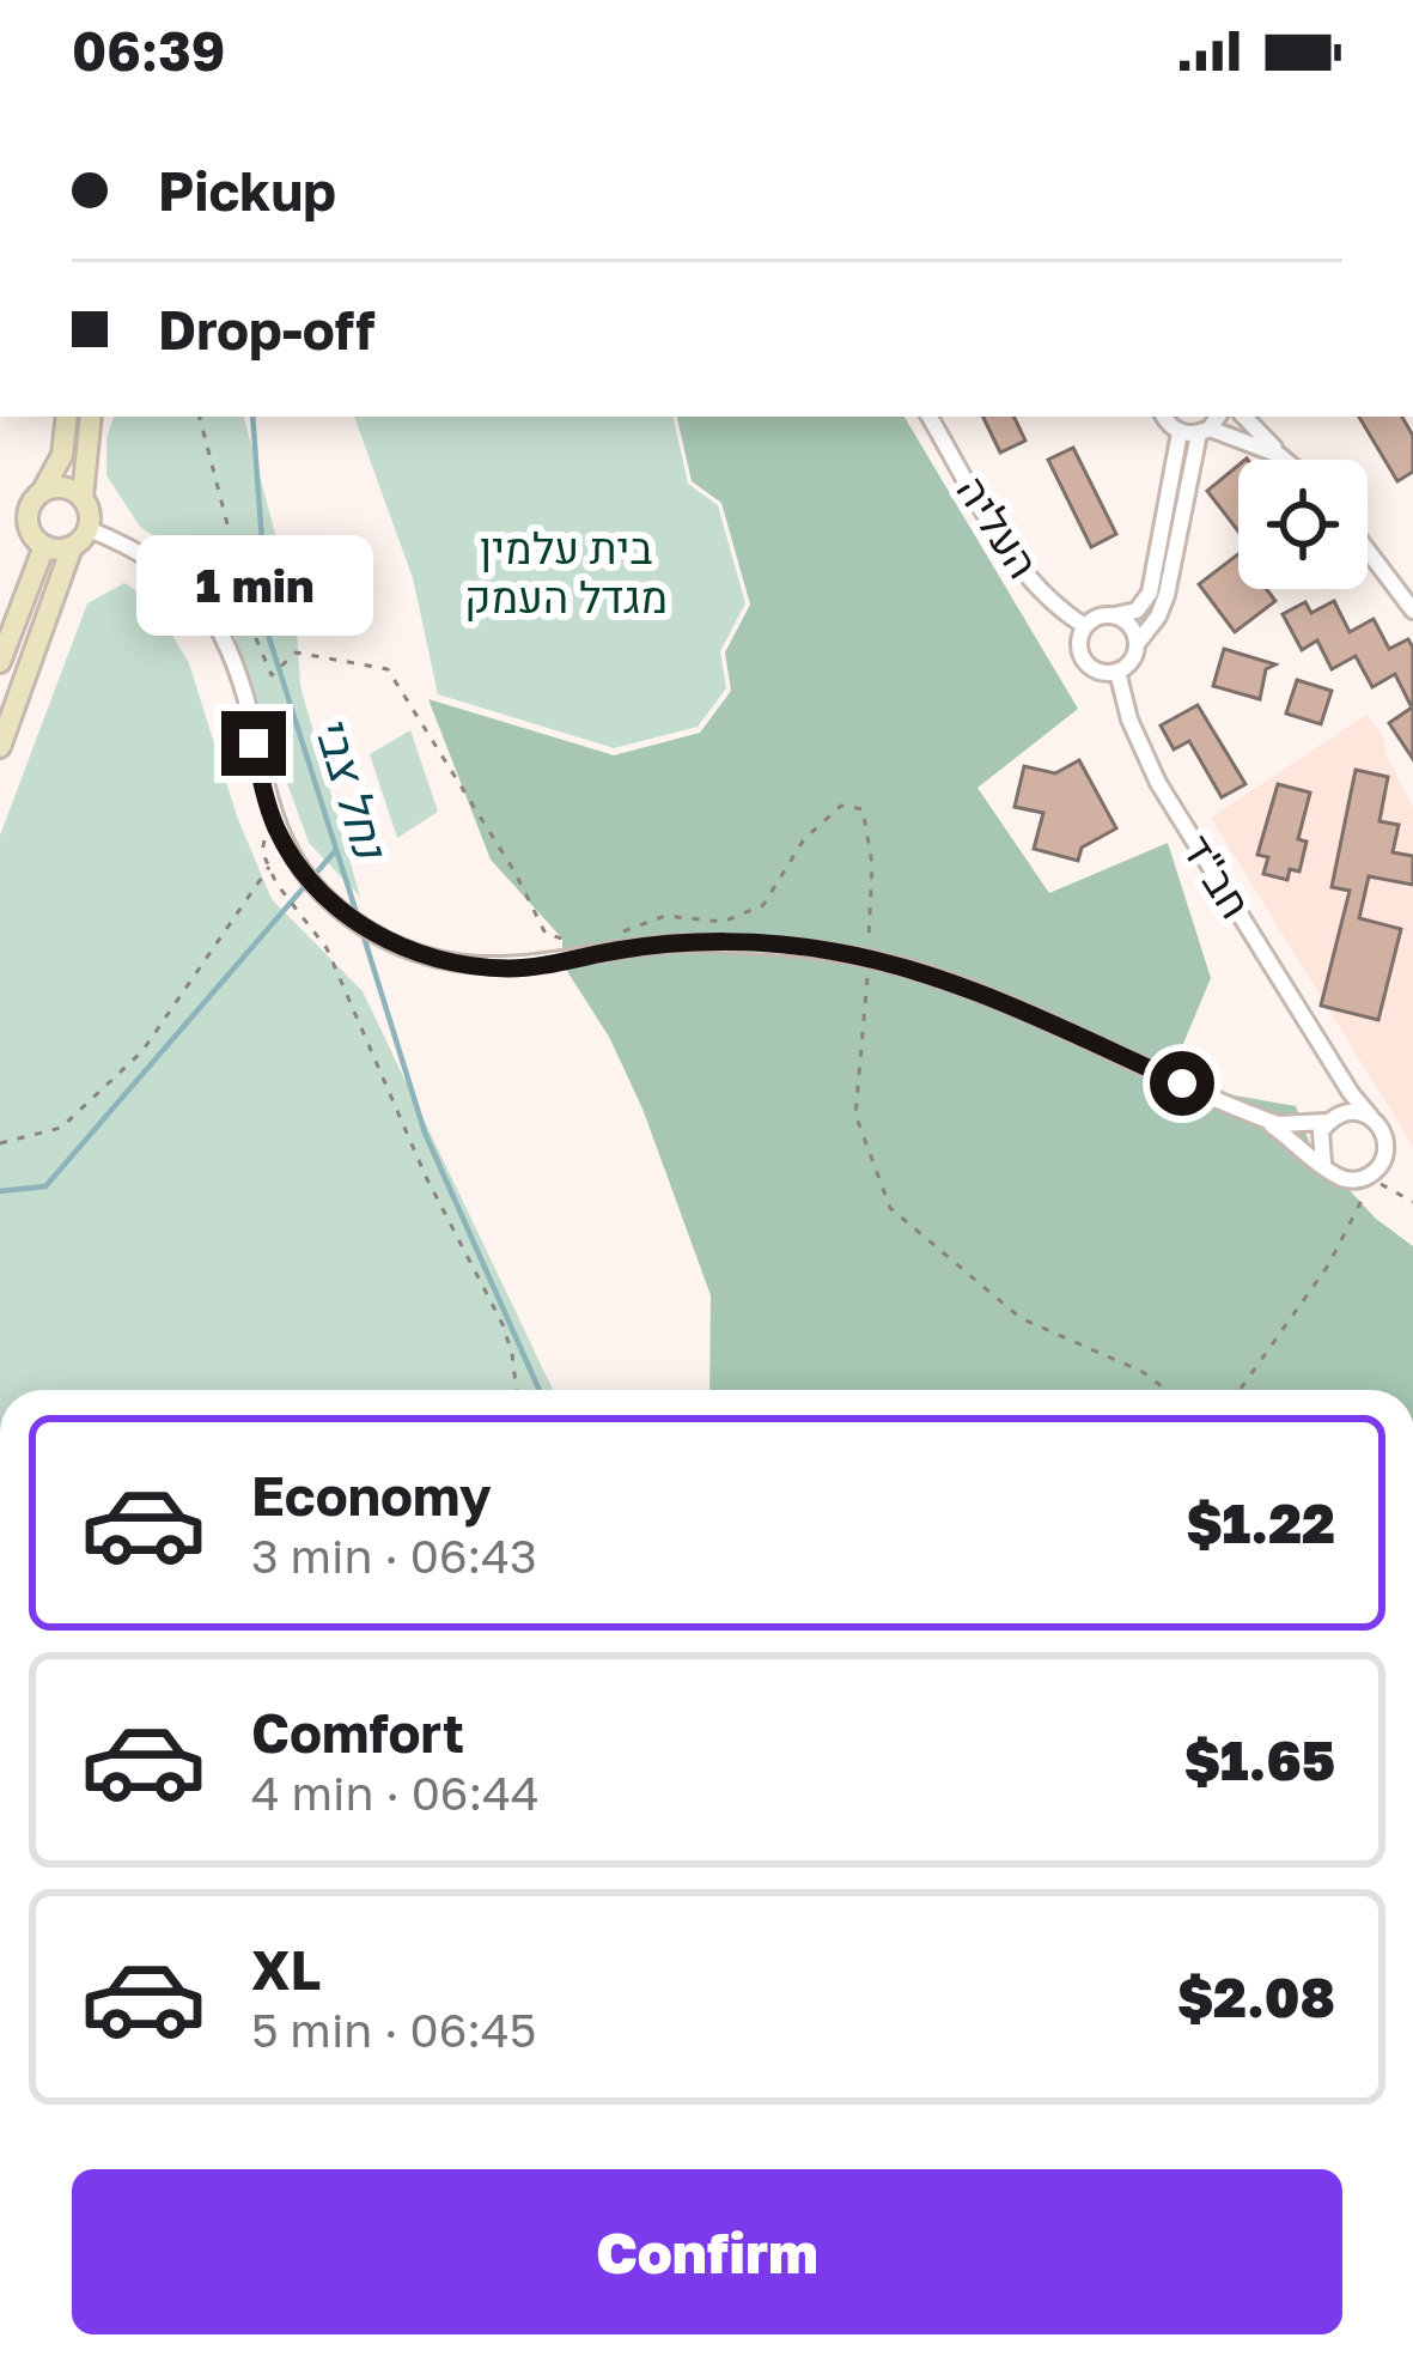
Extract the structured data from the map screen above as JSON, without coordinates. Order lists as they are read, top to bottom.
{
  "streets": {
    "street": ["העליה", "חב\"ד"]
  },
  "crossings": [
    ["העליה", "חב\"ד"]
  ],
  "water": ["נחל צבי"],
  "parks": ["בית עלמין מגדל העמק"],
  "page": {
    "status": "06:39",
    "banner": ["Pickup", "Drop-off"],
    "bubble": "1 min",
    "list": [
      {
        "name": "Economy",
        "note": "3 min · 06:43",
        "value": "$1.22"
      },
      {
        "name": "Comfort",
        "note": "4 min · 06:44",
        "value": "$1.65"
      },
      {
        "name": "XL",
        "note": "5 min · 06:45",
        "value": "$2.08"
      }
    ],
    "buttons": "Confirm"
  }
}
